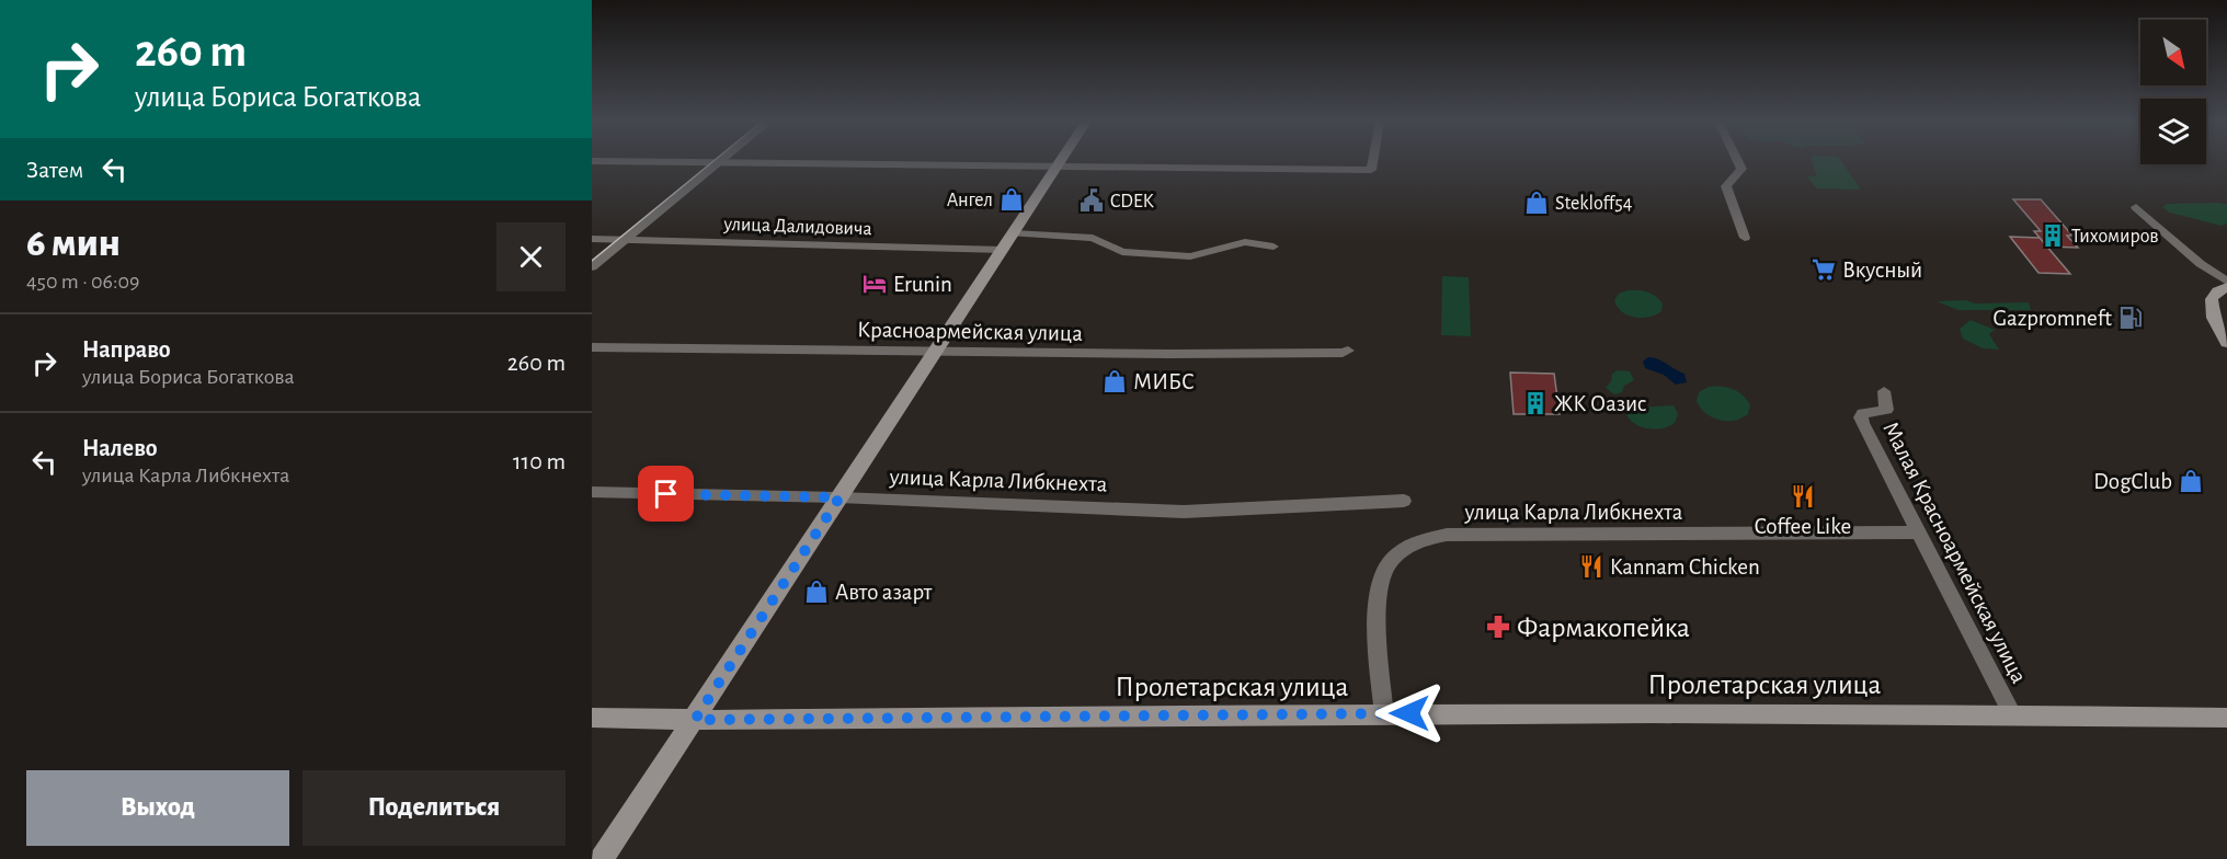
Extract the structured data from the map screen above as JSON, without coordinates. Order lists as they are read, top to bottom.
{
  "streets": {
    "main road": ["Пролетарская улица"],
    "street": [
      "улица Далидовича",
      "Красноармейская улица",
      "улица Карла Либкнехта",
      "Малая Красноармейская улица"
    ]
  },
  "crossings": [
    ["улица Карла Либкнехта", "Малая Красноармейская улица"],
    ["улица Карла Либкнехта", "Пролетарская улица"],
    ["Малая Красноармейская улица", "Пролетарская улица"]
  ],
  "places": {
    "shop": [
      "Ангел",
      "Stekloff54",
      "МИБС",
      "DogClub",
      "Авто азарт"
    ],
    "public building": ["CDEK"],
    "building": ["Тихомиров", "ЖК Оазис"],
    "supermarket": ["Вкусный"],
    "hotel": ["Erunin"],
    "fuel station": ["Gazpromneft"],
    "restaurant": ["Coffee Like", "Kannam Chicken"],
    "pharmacy": ["Фармакопейка"]
  },
  "north": "bottom right",
  "page": {
    "turn": ["260 m", "улица Бориса Богаткова"],
    "then": "Затем",
    "heading": ["6 мин", "450 m · 06:09"],
    "list": [
      {
        "name": "Направо",
        "note": "улица Бориса Богаткова",
        "value": "260 m"
      },
      {
        "name": "Налево",
        "note": "улица Карла Либкнехта",
        "value": "110 m"
      }
    ],
    "buttons": ["Выход", "Поделиться"]
  }
}
